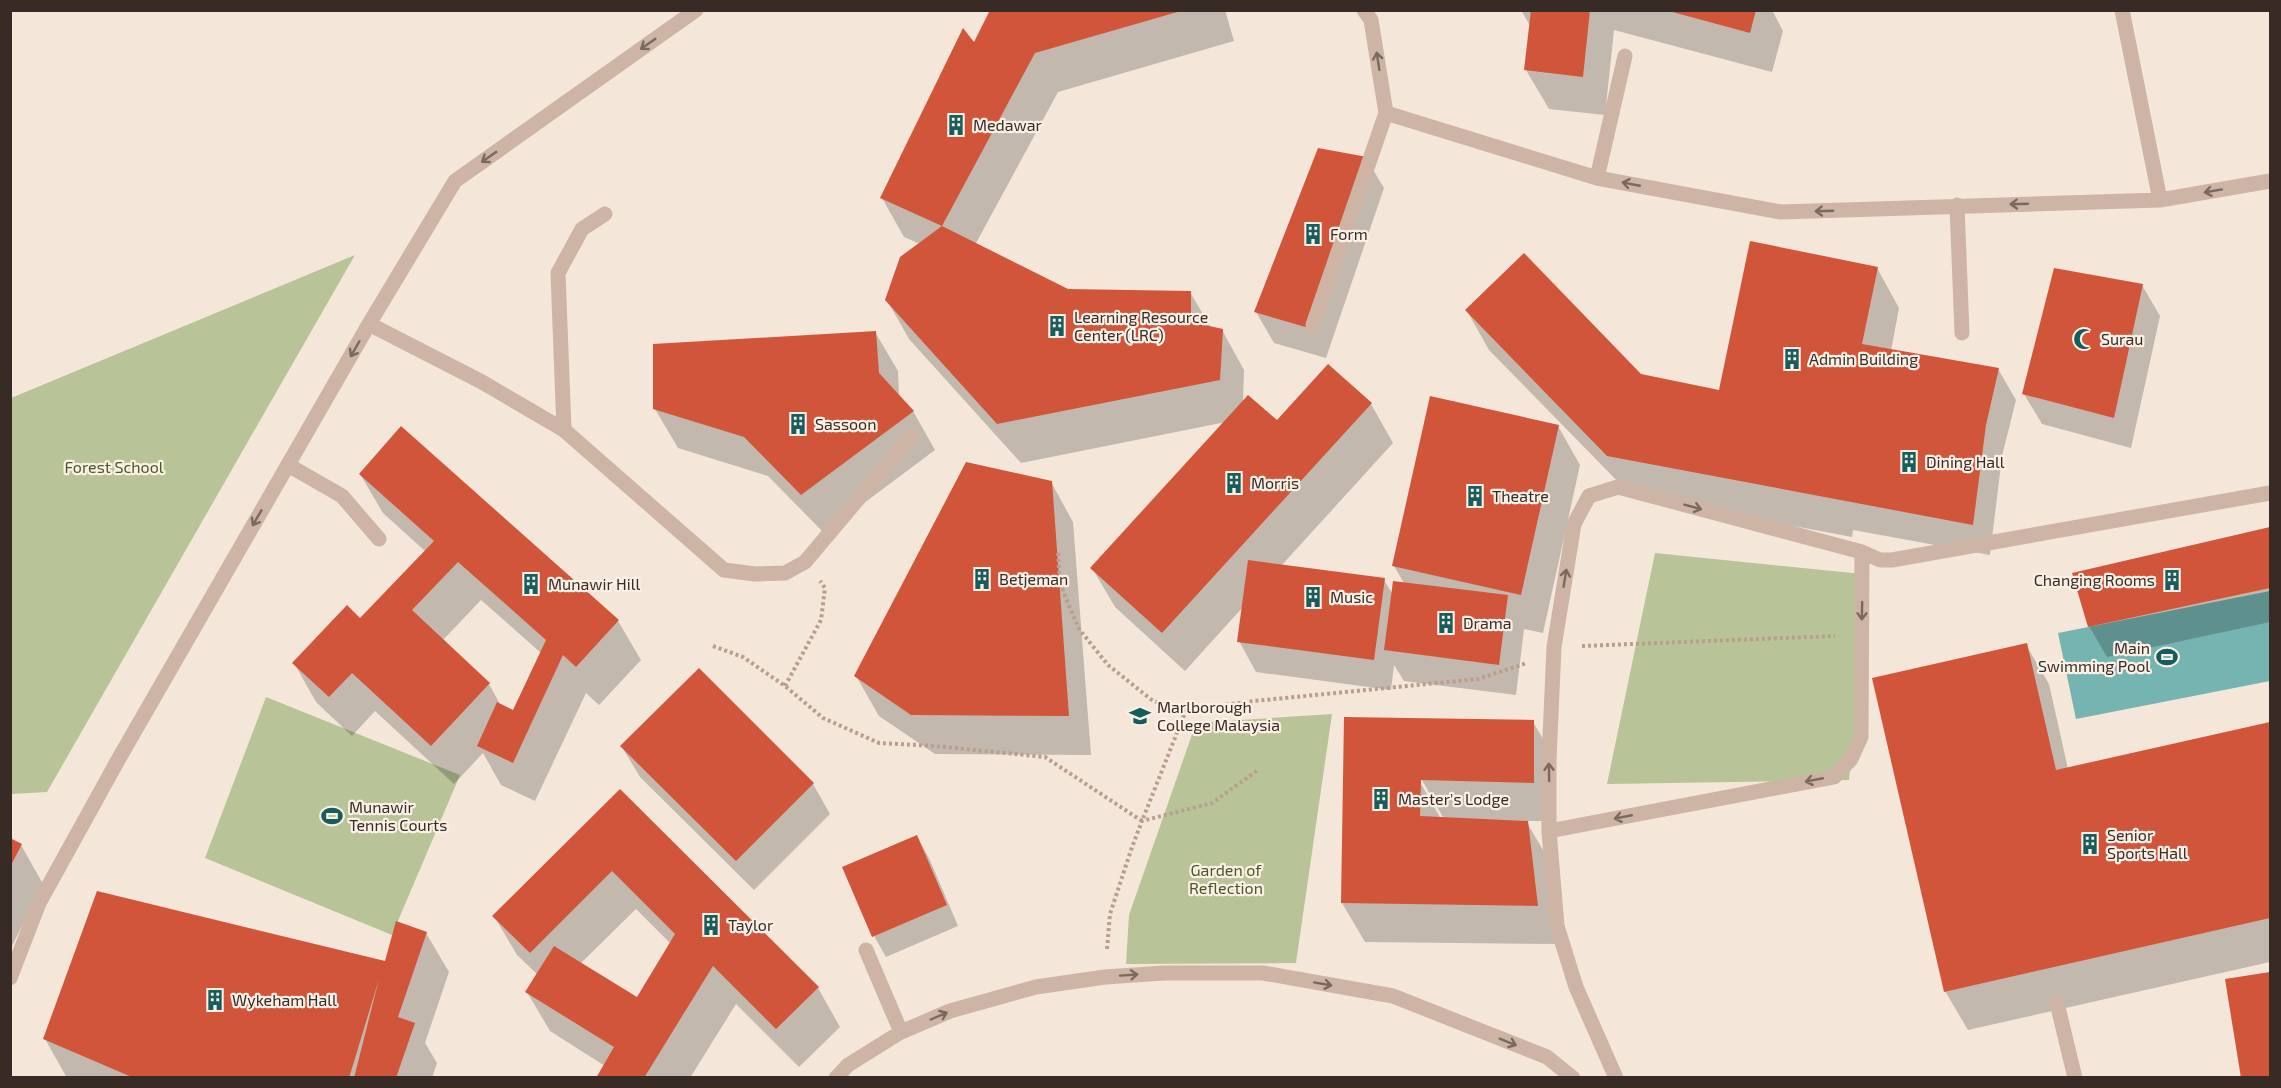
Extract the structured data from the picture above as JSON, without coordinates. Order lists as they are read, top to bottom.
{
  "parks": ["Forest School", "Garden of Reflection"],
  "places": {
    "building": [
      "Medawar",
      "Form",
      "Learning Resource Center (LRC)",
      "Admin Building",
      "Sassoon",
      "Dining Hall",
      "Morris",
      "Theatre",
      "Betjeman",
      "Changing Rooms",
      "Munawir Hill",
      "Music",
      "Drama",
      "Master's Lodge",
      "Senior Sports Hall",
      "Taylor",
      "Wykeham Hall"
    ],
    "mosque": ["Surau"],
    "sports": ["Main Swimming Pool", "Munawir Tennis Courts"],
    "school or university": ["Marlborough College Malaysia"]
  }
}
